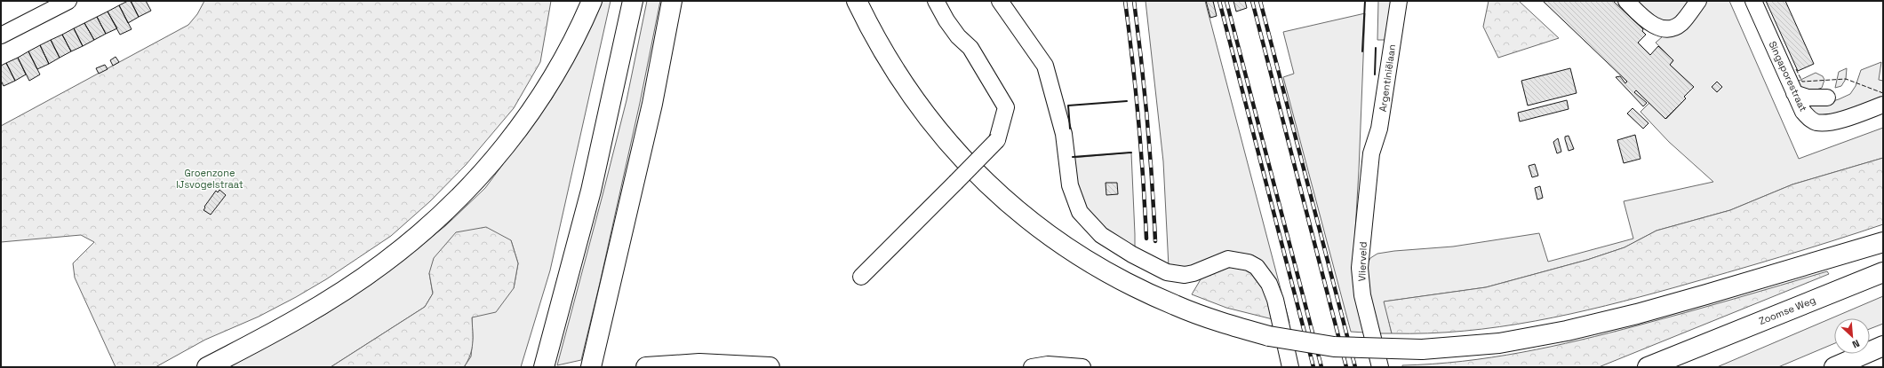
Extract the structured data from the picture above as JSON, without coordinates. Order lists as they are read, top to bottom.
{
  "streets": {
    "highway": ["Zoomse Weg"],
    "street": ["Singaporestraat", "Argentiniëlaan", "Vlierveld"]
  },
  "crossings": [
    ["Argentiniëlaan", "Vlierveld"]
  ],
  "parks": ["Groenzone IJsvogelstraat"],
  "north": "bottom right"
}
